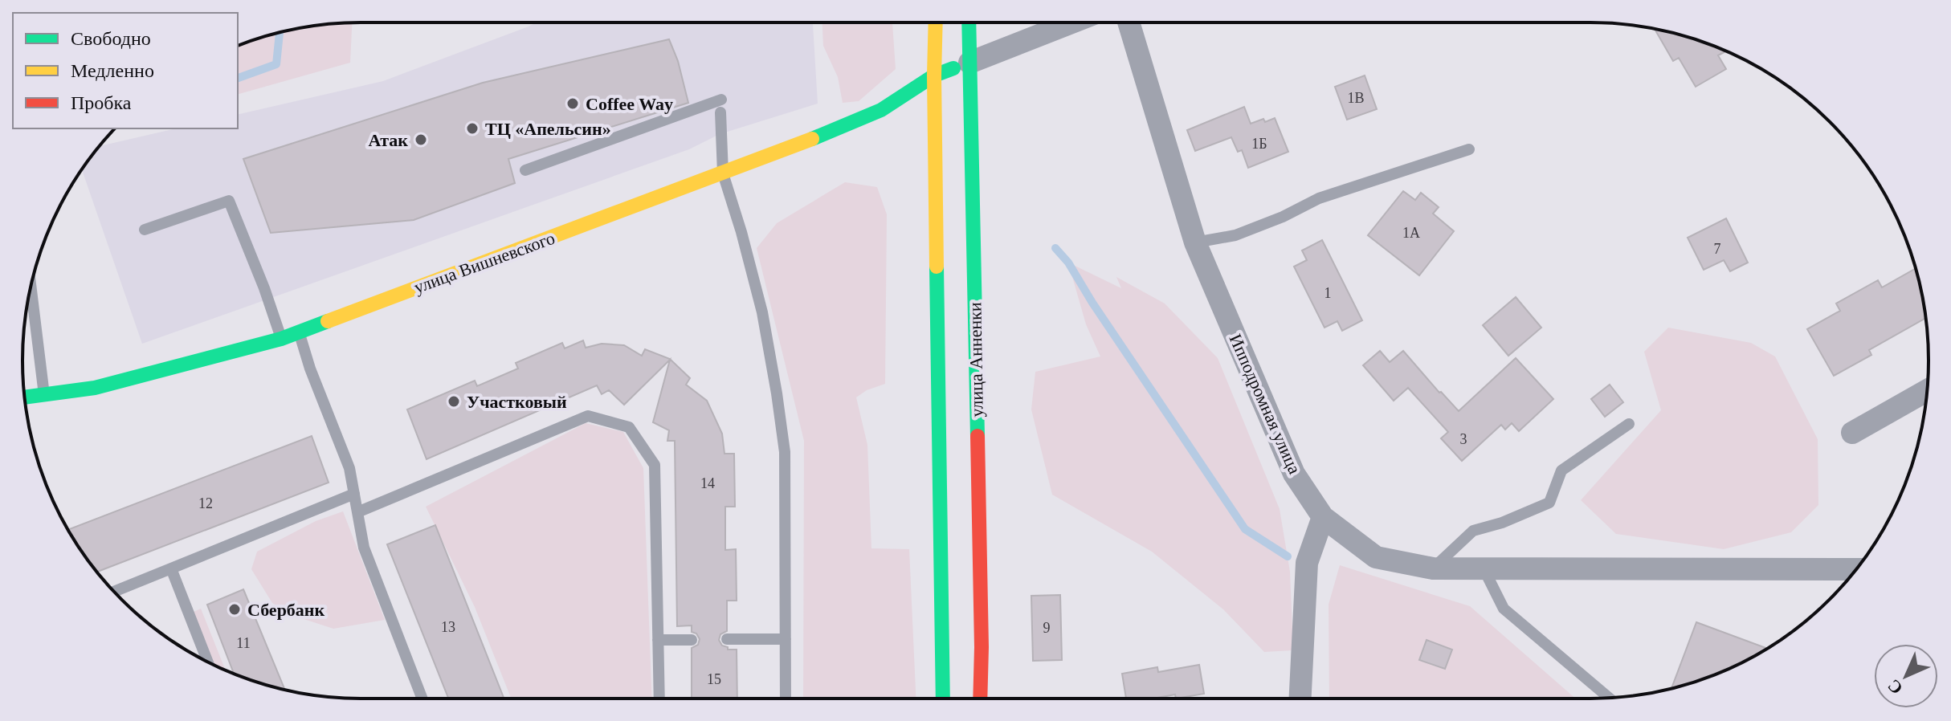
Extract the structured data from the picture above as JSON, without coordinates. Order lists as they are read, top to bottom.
{
  "streets": {
    "main road": ["улица Вишневского", "улица Анненки"],
    "street": ["Ипподромная улица"]
  },
  "crossings": [
    ["улица Вишневского", "улица Анненки"]
  ],
  "places": [
    "Coffee Way",
    "ТЦ «Апельсин»",
    "Атак",
    "Участковый",
    "Сбербанк"
  ],
  "house_numbers": [
    "1В",
    "1Б",
    "1А",
    "7",
    "1",
    "3",
    "14",
    "12",
    "13",
    "9",
    "11",
    "15"
  ],
  "legend": ["Свободно", "Медленно", "Пробка"],
  "north": "bottom left"
}
